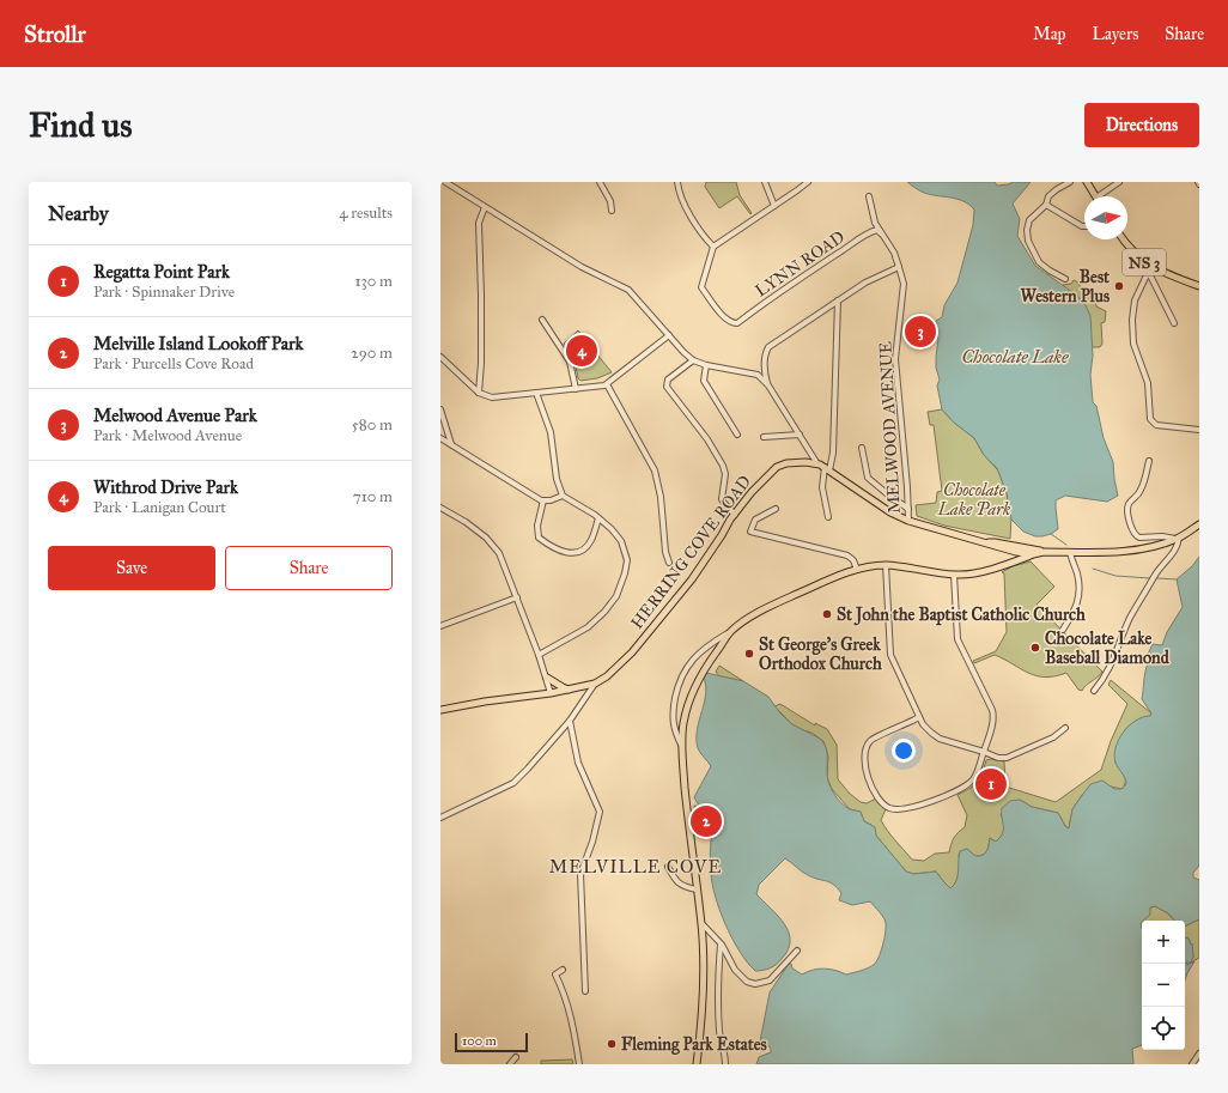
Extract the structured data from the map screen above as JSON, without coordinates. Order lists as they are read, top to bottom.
{
  "streets": {
    "main road": ["NS 3", "HERRING COVE ROAD"],
    "street": ["LYNN ROAD", "MELWOOD AVENUE"]
  },
  "crossings": [
    ["LYNN ROAD", "MELWOOD AVENUE"]
  ],
  "districts": ["MELVILLE COVE"],
  "water": ["Chocolate Lake"],
  "parks": ["Chocolate Lake Park"],
  "places": [
    "Best Western Plus",
    "St John the Baptist Catholic Church",
    "Chocolate Lake Baseball Diamond",
    "St George's Greek Orthodox Church",
    "Fleming Park Estates"
  ],
  "scale_bar": "100 m",
  "north": "right",
  "page": {
    "header": "Strollr",
    "nav": ["Map", "Layers", "Share"],
    "buttons": [
      "Directions",
      ["Save", "Share"]
    ],
    "title": "Find us",
    "heading": ["Nearby", "4 results"],
    "list": [
      {
        "mark": "1",
        "name": "Regatta Point Park",
        "note": "Park · Spinnaker Drive",
        "value": "130 m"
      },
      {
        "mark": "2",
        "name": "Melville Island Lookoff Park",
        "note": "Park · Purcells Cove Road",
        "value": "290 m"
      },
      {
        "mark": "3",
        "name": "Melwood Avenue Park",
        "note": "Park · Melwood Avenue",
        "value": "580 m"
      },
      {
        "mark": "4",
        "name": "Withrod Drive Park",
        "note": "Park · Lanigan Court",
        "value": "710 m"
      }
    ],
    "pins": [
      "3",
      "4",
      "1",
      "2"
    ],
    "map_buttons": ["+", "−"],
    "scale": "100 m"
  }
}
